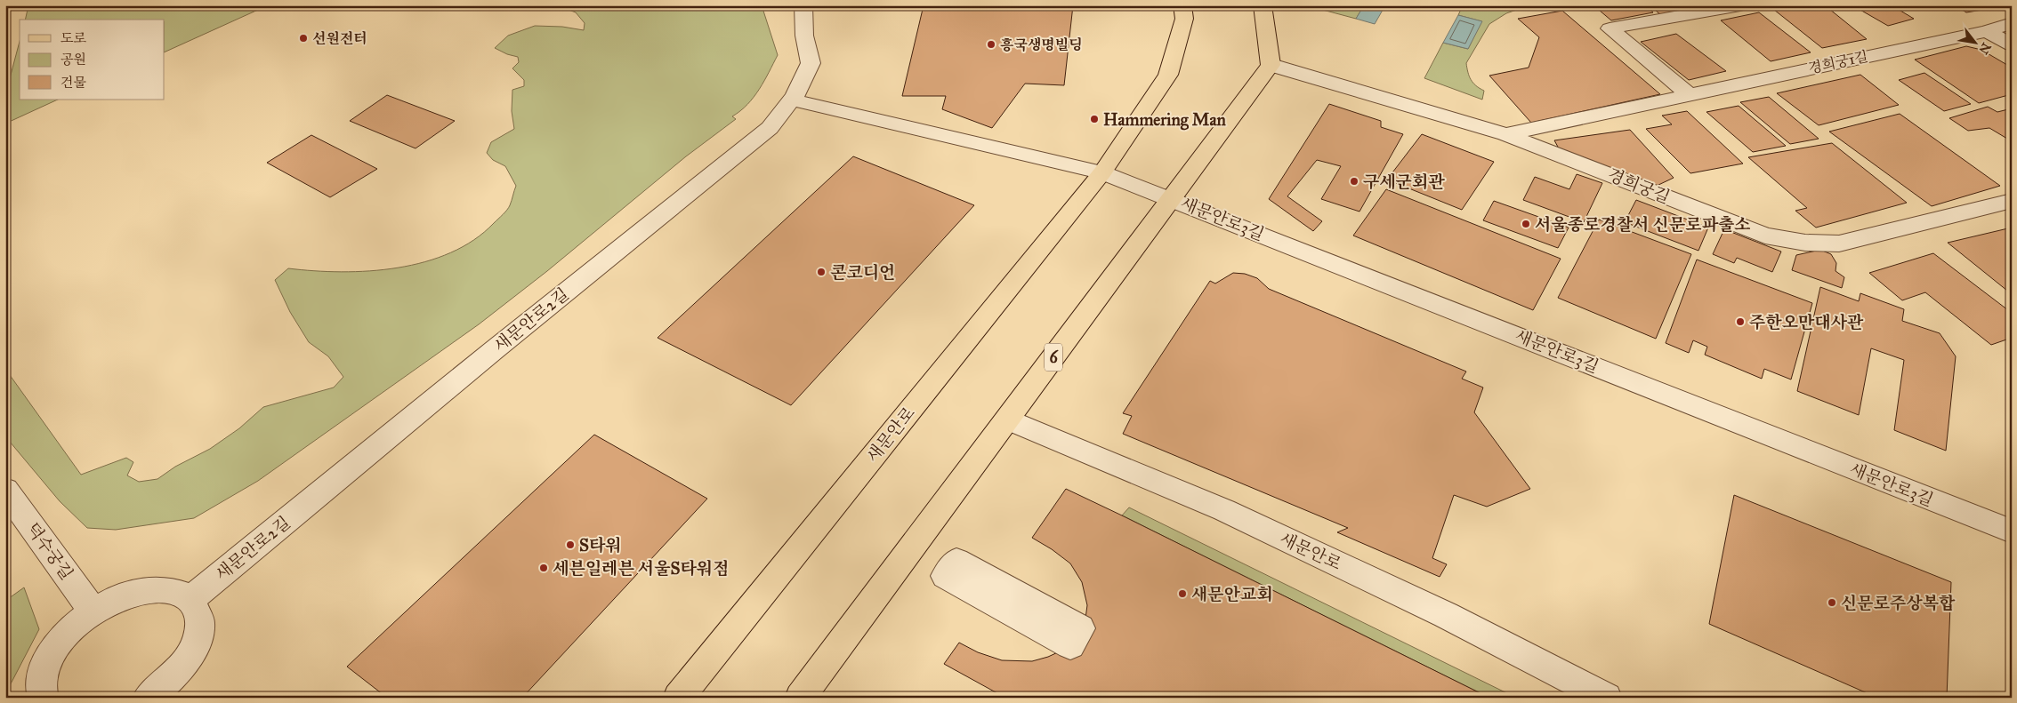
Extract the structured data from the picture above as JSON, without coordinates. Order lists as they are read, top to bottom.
{
  "streets": {
    "main road": ["6", "새문안로"],
    "street": [
      "경희궁1길",
      "경희궁길",
      "새문안로3길",
      "새문안로2길",
      "덕수궁길"
    ]
  },
  "crossings": [
    ["경희궁1길", "경희궁길"],
    ["경희궁길", "6"],
    ["새문안로3길", "6"],
    ["새문안로3길", "새문안로"],
    ["6", "새문안로"]
  ],
  "places": [
    "선원전터",
    "흥국생명빌딩",
    "Hammering Man",
    "구세군회관",
    "서울종로경찰서 신문로파출소",
    "콘코디언",
    "주한오만대사관",
    "S타워",
    "세븐일레븐 서울S타워점",
    "새문안교회",
    "신문로주상복합"
  ],
  "legend": ["도로", "공원", "건물"],
  "north": "bottom right"
}
